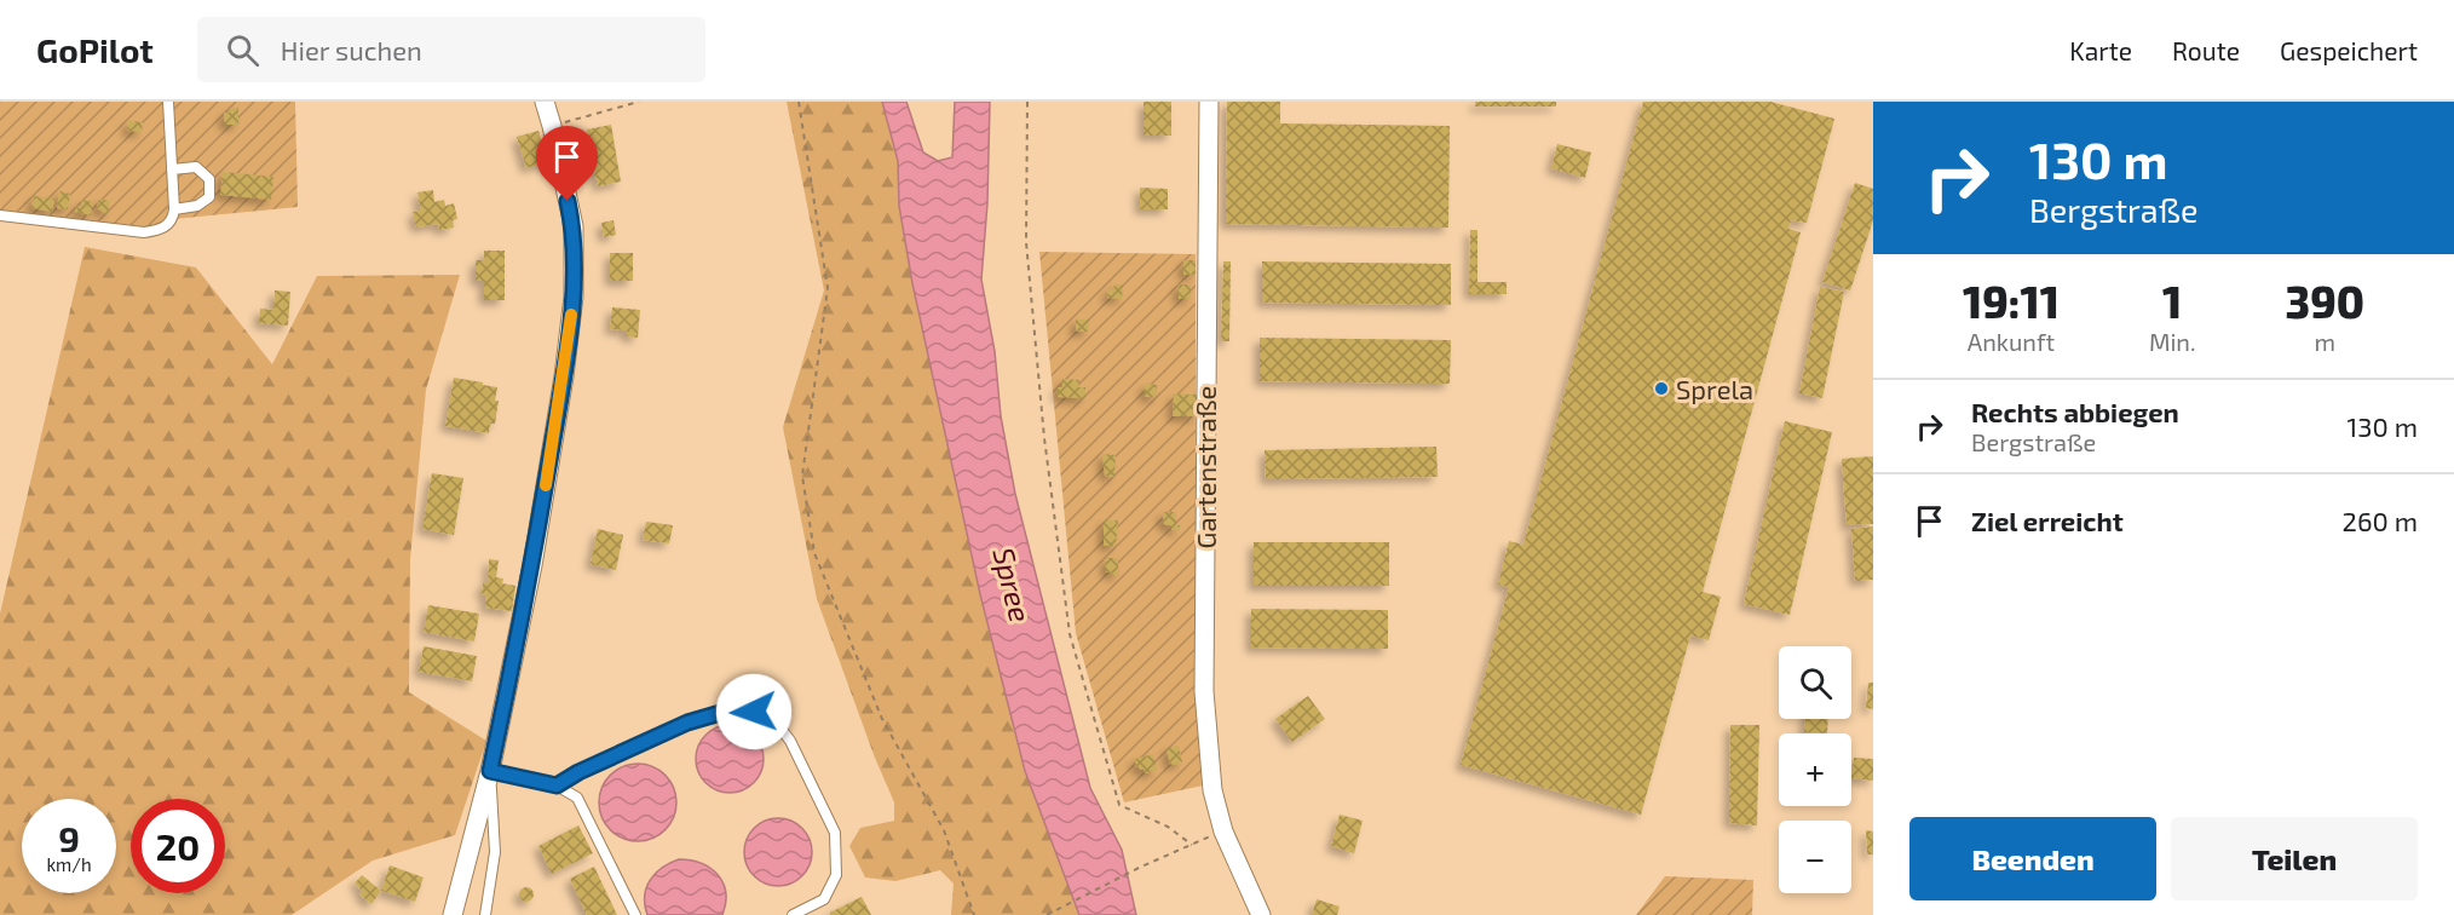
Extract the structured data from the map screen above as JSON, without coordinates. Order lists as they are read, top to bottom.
{
  "streets": {
    "street": ["Gartenstraße"]
  },
  "water": ["Spree"],
  "places": ["Sprela"],
  "page": {
    "header": "GoPilot",
    "search": "Hier suchen",
    "nav": ["Karte", "Route", "Gespeichert"],
    "turn": ["130 m", "Bergstraße"],
    "eta": [
      "19:11",
      "Ankunft",
      "1",
      "Min.",
      "390",
      "m"
    ],
    "list": [
      {
        "name": "Rechts abbiegen",
        "note": "Bergstraße",
        "value": "130 m"
      },
      {
        "name": "Ziel erreicht",
        "value": "260 m"
      }
    ],
    "map_buttons": ["+", "−"],
    "speed": "9 km/h",
    "limit": "20",
    "buttons": ["Beenden", "Teilen"]
  }
}
